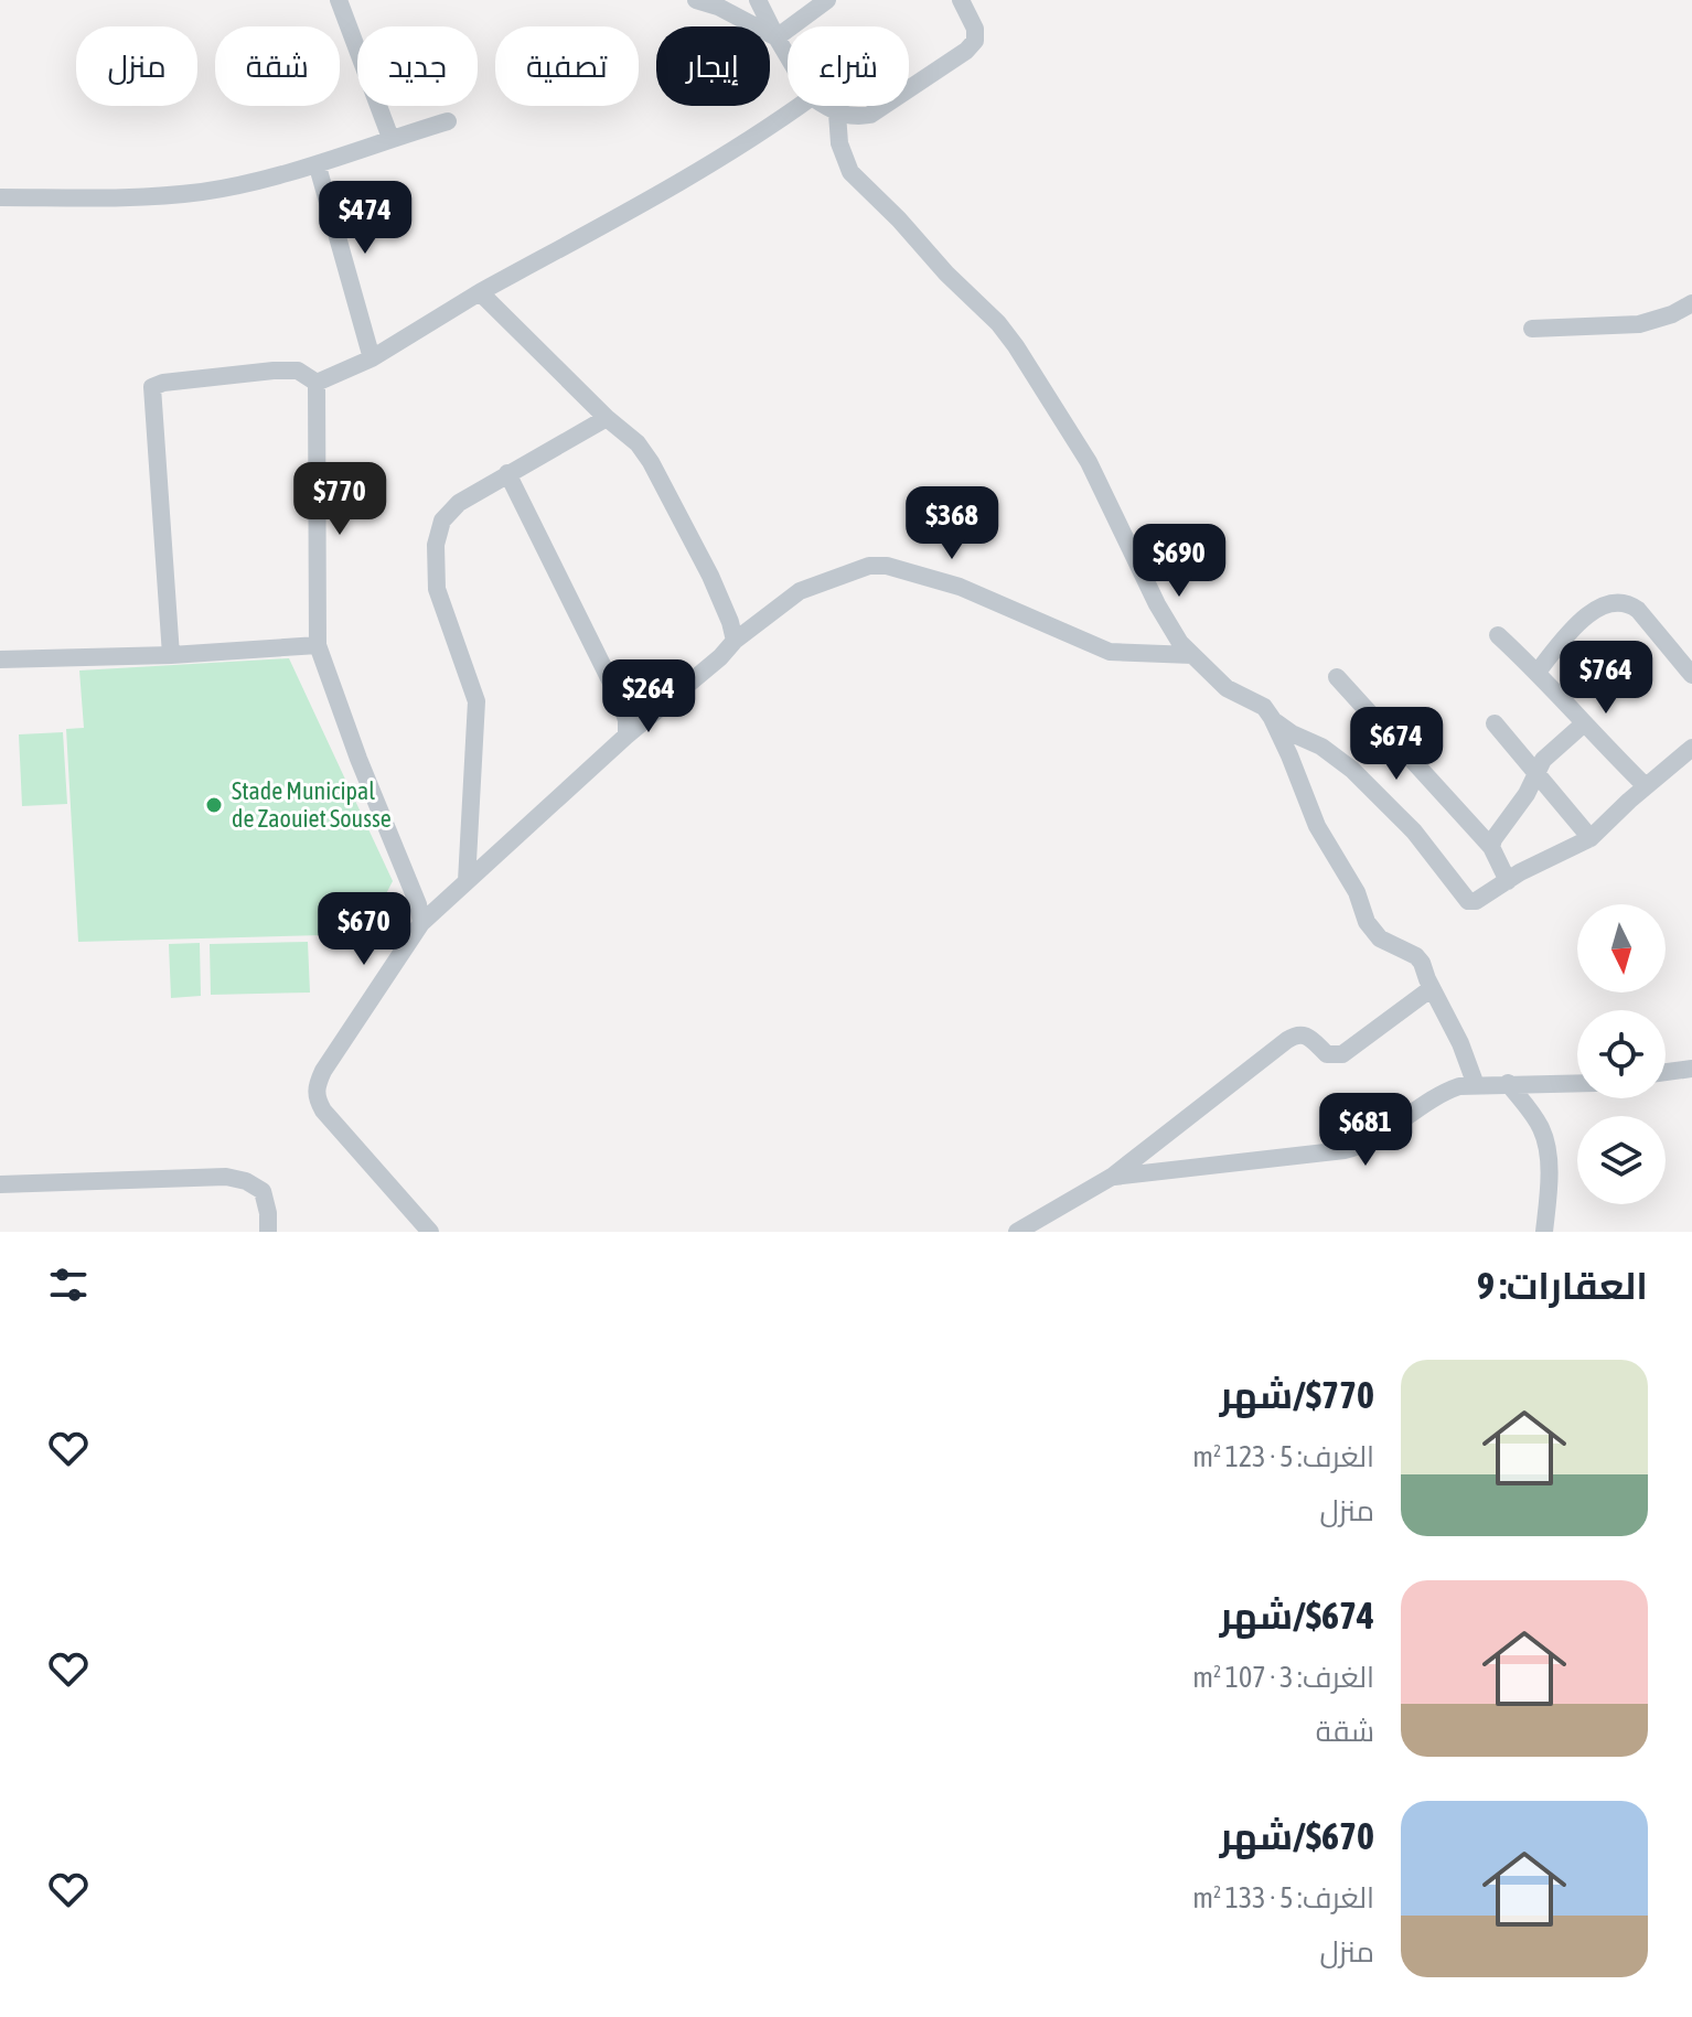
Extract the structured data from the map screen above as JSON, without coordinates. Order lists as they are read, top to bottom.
{
  "places": ["Stade Municipal de Zaouiet Sousse"],
  "north": "bottom",
  "page": {
    "chip": [
      "شراء",
      "إيجار",
      "تصفية",
      "جديد",
      "شقة",
      "منزل"
    ],
    "price": [
      "$474",
      "$770",
      "$368",
      "$690",
      "$764",
      "$264",
      "$674",
      "$670",
      "$681"
    ],
    "heading": "العقارات: 9",
    "list": [
      {
        "name": "$770/شهر",
        "note": "الغرف: 5 · 123 m² · منزل"
      },
      {
        "name": "$674/شهر",
        "note": "الغرف: 3 · 107 m² · شقة"
      },
      {
        "name": "$670/شهر",
        "note": "الغرف: 5 · 133 m² · منزل"
      }
    ]
  }
}
